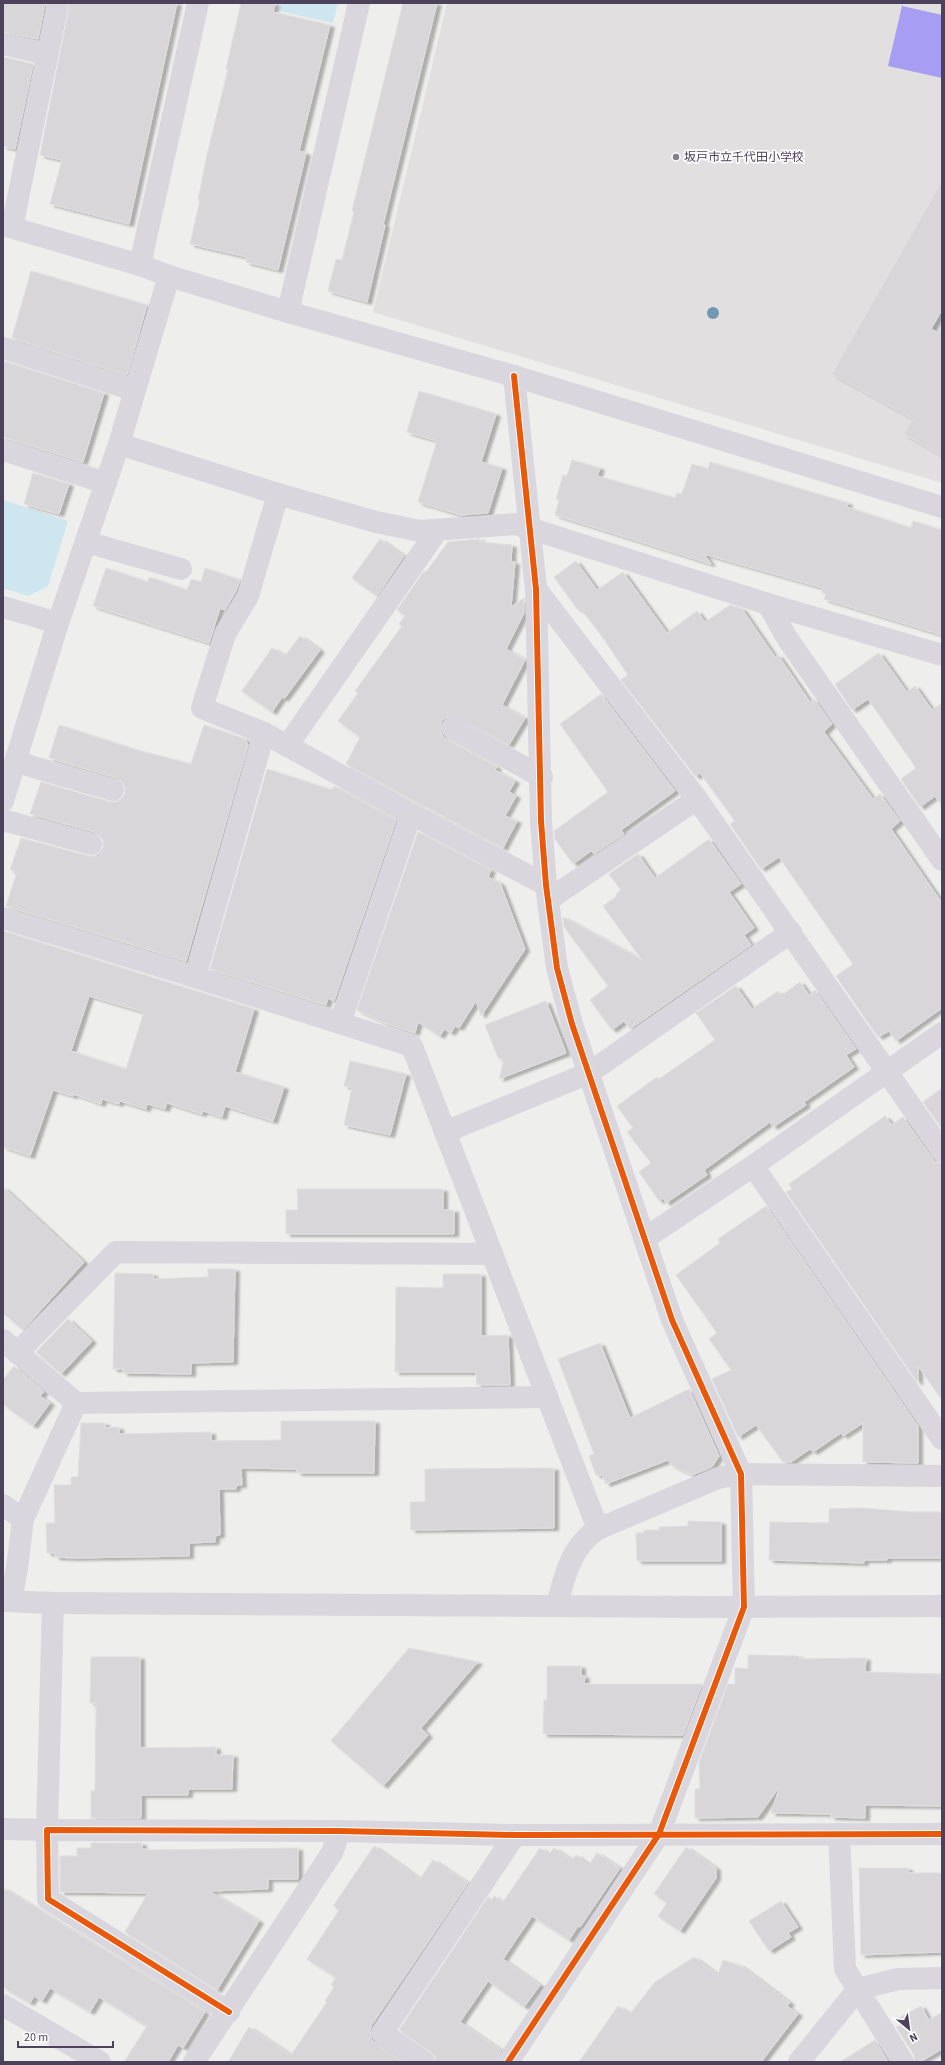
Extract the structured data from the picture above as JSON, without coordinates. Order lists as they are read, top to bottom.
{
  "places": ["坂戸市立千代田小学校"],
  "scale_bar": "20 m",
  "north": "bottom right"
}
